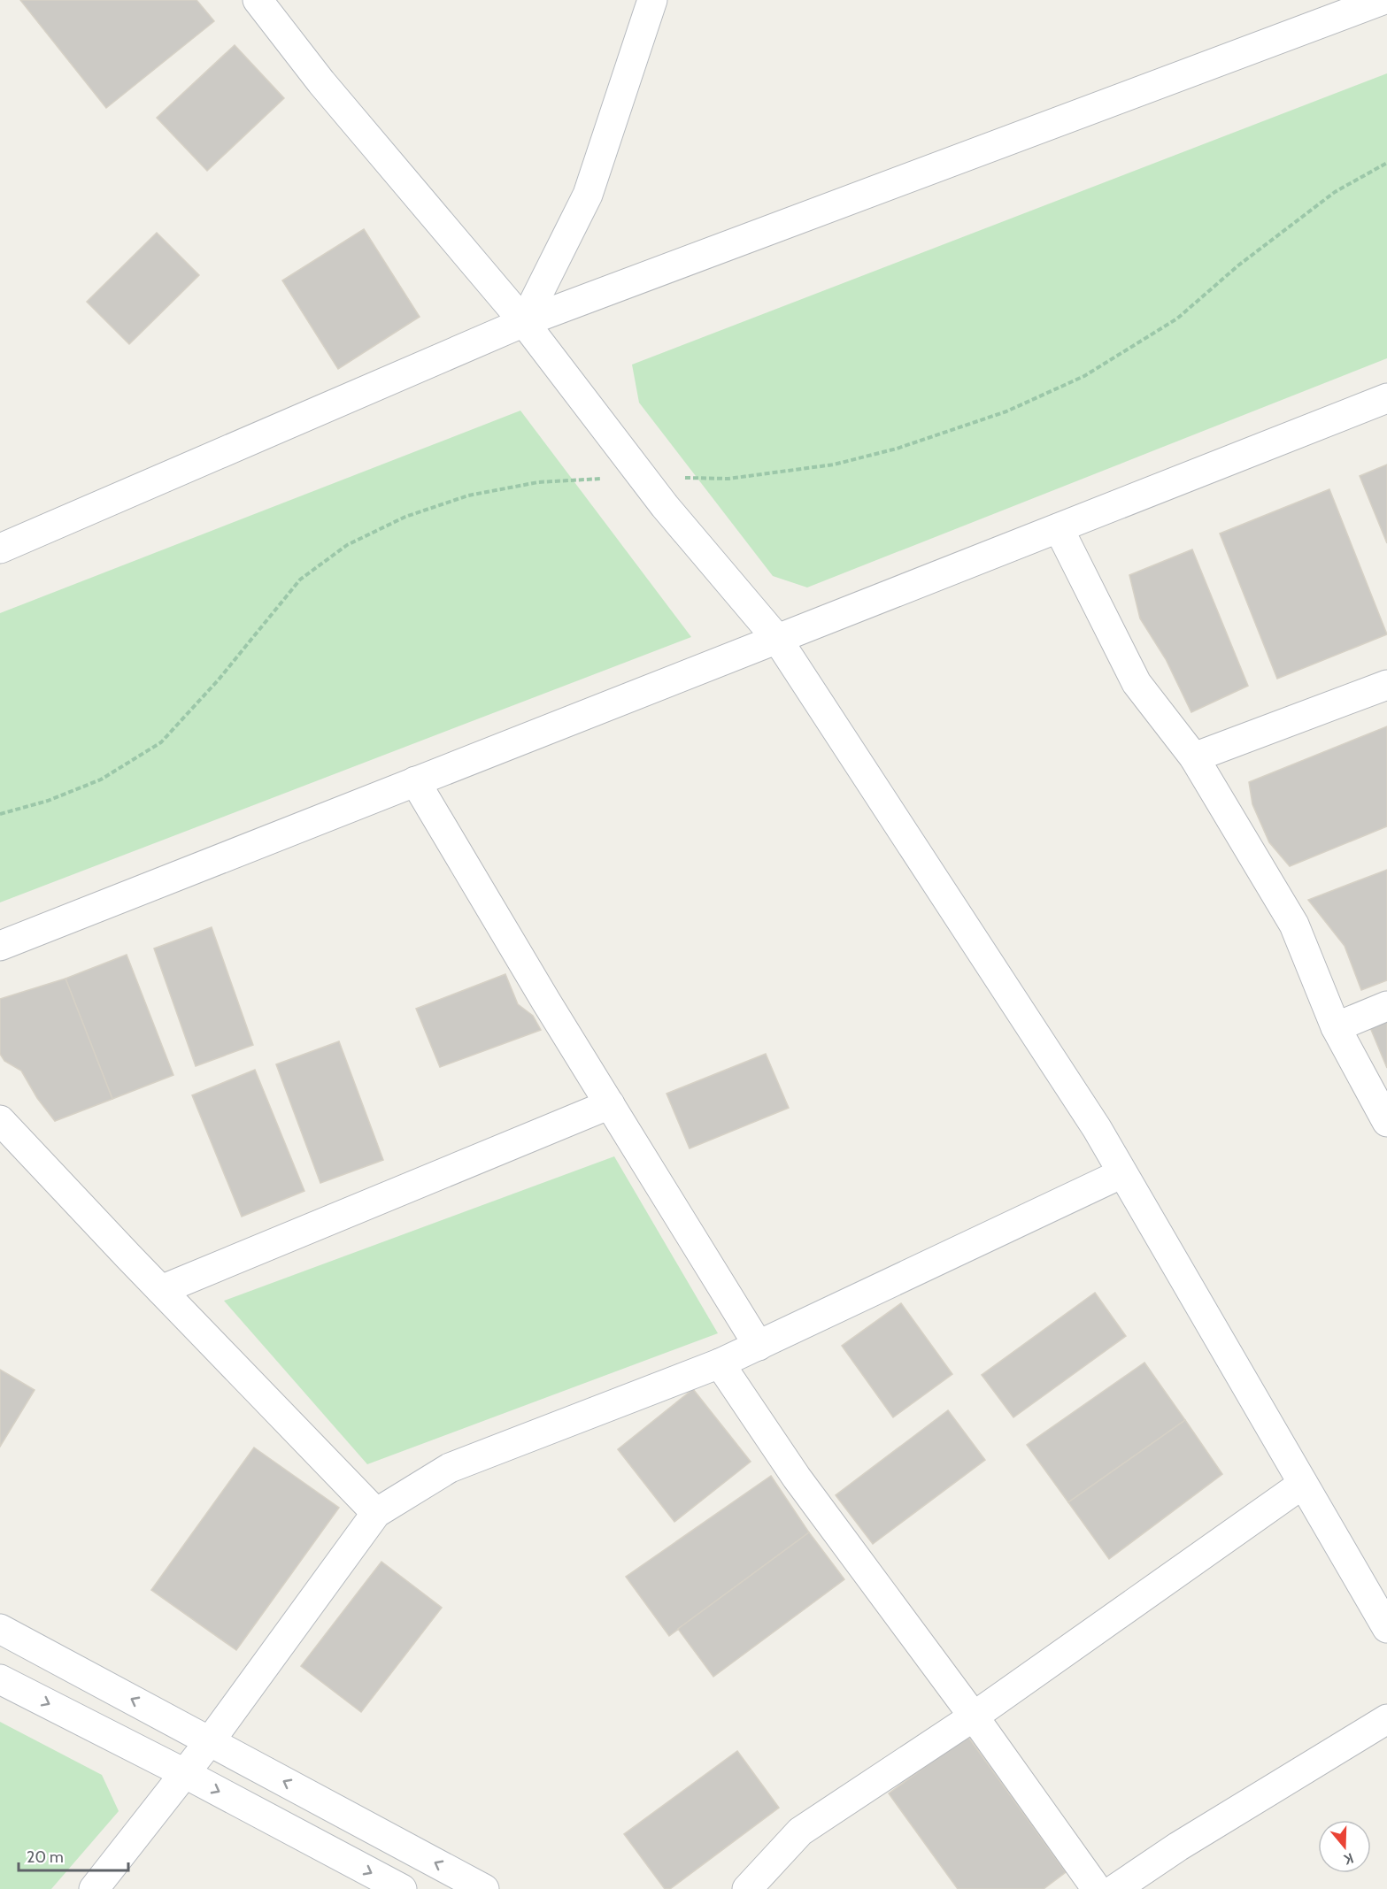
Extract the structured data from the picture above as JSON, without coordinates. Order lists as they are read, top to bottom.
{
  "scale_bar": "20 m",
  "north": "bottom"
}
